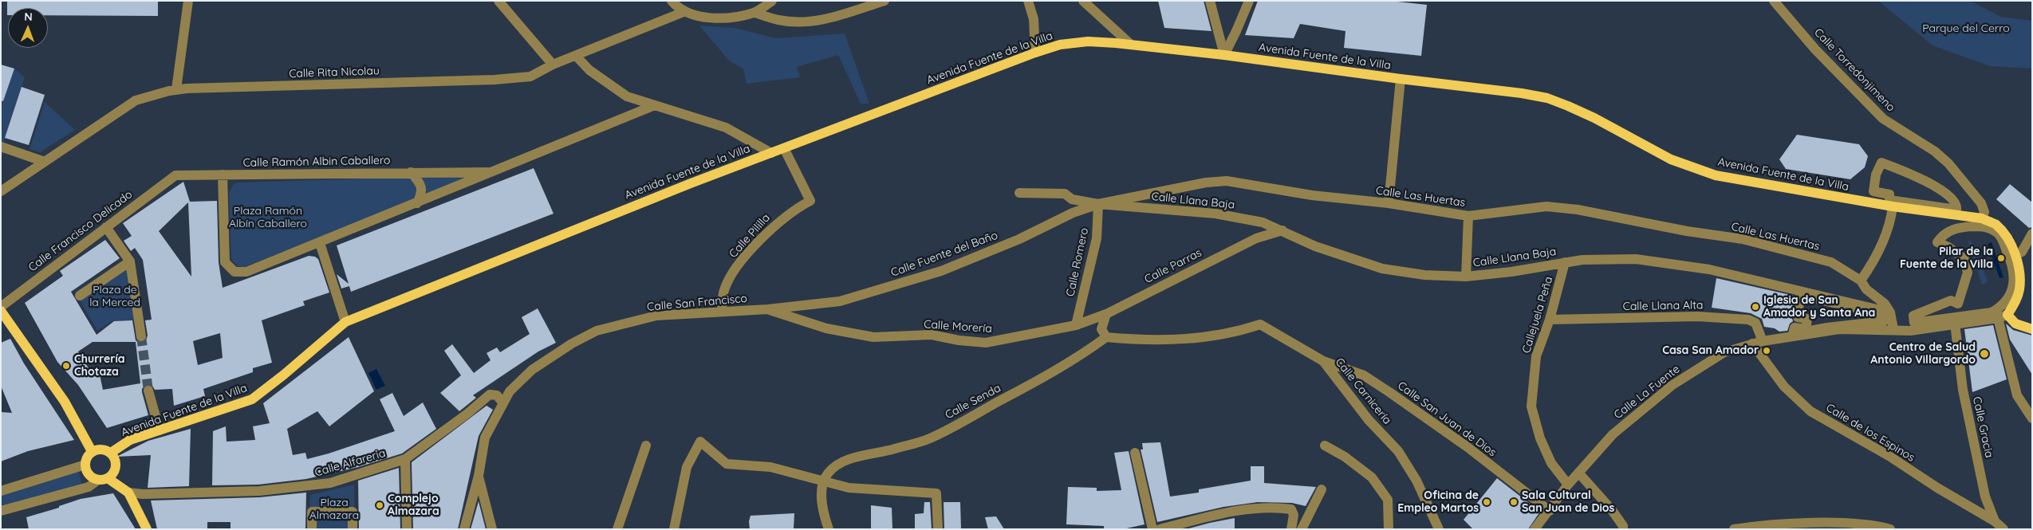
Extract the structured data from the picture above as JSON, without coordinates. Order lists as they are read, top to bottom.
{
  "streets": {
    "main road": ["Avenida Fuente de la Villa"],
    "street": [
      "Calle Torredonjimeno",
      "Calle Rita Nicolau",
      "Calle Ramón Albin Caballero",
      "Calle Las Huertas",
      "Calle Llana Baja",
      "Calle Francisco Delicado",
      "Calle Pililla",
      "Calle Fuente del Baño",
      "Calle Romero",
      "Calle Parras",
      "Calle San Francisco",
      "Calle Llana Alta",
      "Callejuela Peña",
      "Calle Morería",
      "Calle Carnicería",
      "Calle La Fuente",
      "Calle Senda",
      "Calle San Juan de Dios",
      "Calle Gracia",
      "Calle de los Espinos",
      "Calle Alfareria"
    ]
  },
  "crossings": [
    ["Avenida Fuente de la Villa", "Calle Torredonjimeno"],
    ["Avenida Fuente de la Villa", "Calle Pililla"],
    ["Calle Ramón Albin Caballero", "Calle Francisco Delicado"],
    ["Calle Las Huertas", "Calle Llana Baja"],
    ["Calle Las Huertas", "Calle Fuente del Baño"],
    ["Calle Las Huertas", "Calle Romero"],
    ["Calle Llana Baja", "Calle Fuente del Baño"],
    ["Calle Llana Baja", "Calle Romero"],
    ["Calle Llana Baja", "Calle Parras"],
    ["Calle Llana Baja", "Callejuela Peña"],
    ["Calle Pililla", "Calle San Francisco"],
    ["Calle Fuente del Baño", "Calle Romero"],
    ["Calle Fuente del Baño", "Calle San Francisco"],
    ["Calle Fuente del Baño", "Calle Morería"],
    ["Calle Romero", "Calle Parras"],
    ["Calle Romero", "Calle Morería"],
    ["Calle Parras", "Calle Morería"],
    ["Calle San Francisco", "Calle Morería"],
    ["Calle San Francisco", "Calle Alfareria"],
    ["Calle Llana Alta", "Callejuela Peña"],
    ["Calle Llana Alta", "Calle La Fuente"],
    ["Callejuela Peña", "Calle La Fuente"],
    ["Calle Carnicería", "Calle Senda"],
    ["Calle Carnicería", "Calle San Juan de Dios"],
    ["Calle La Fuente", "Calle San Juan de Dios"],
    ["Calle La Fuente", "Calle Gracia"],
    ["Calle La Fuente", "Calle de los Espinos"],
    ["Calle Gracia", "Calle de los Espinos"]
  ],
  "parks": [
    "Parque del Cerro",
    "Plaza Ramón Albín Caballero",
    "Plaza de la Merced",
    "Plaza Almazara"
  ],
  "places": [
    "Pilar de la Fuente de la Villa",
    "Iglesia de San Amador y Santa Ana",
    "Casa San Amador",
    "Centro de Salud Antonio Villargordo",
    "Churrería Chotaza",
    "Oficina de Empleo Martos",
    "Sala Cultural San Juan de Dios",
    "Complejo Almazara"
  ],
  "north": "top"
}
